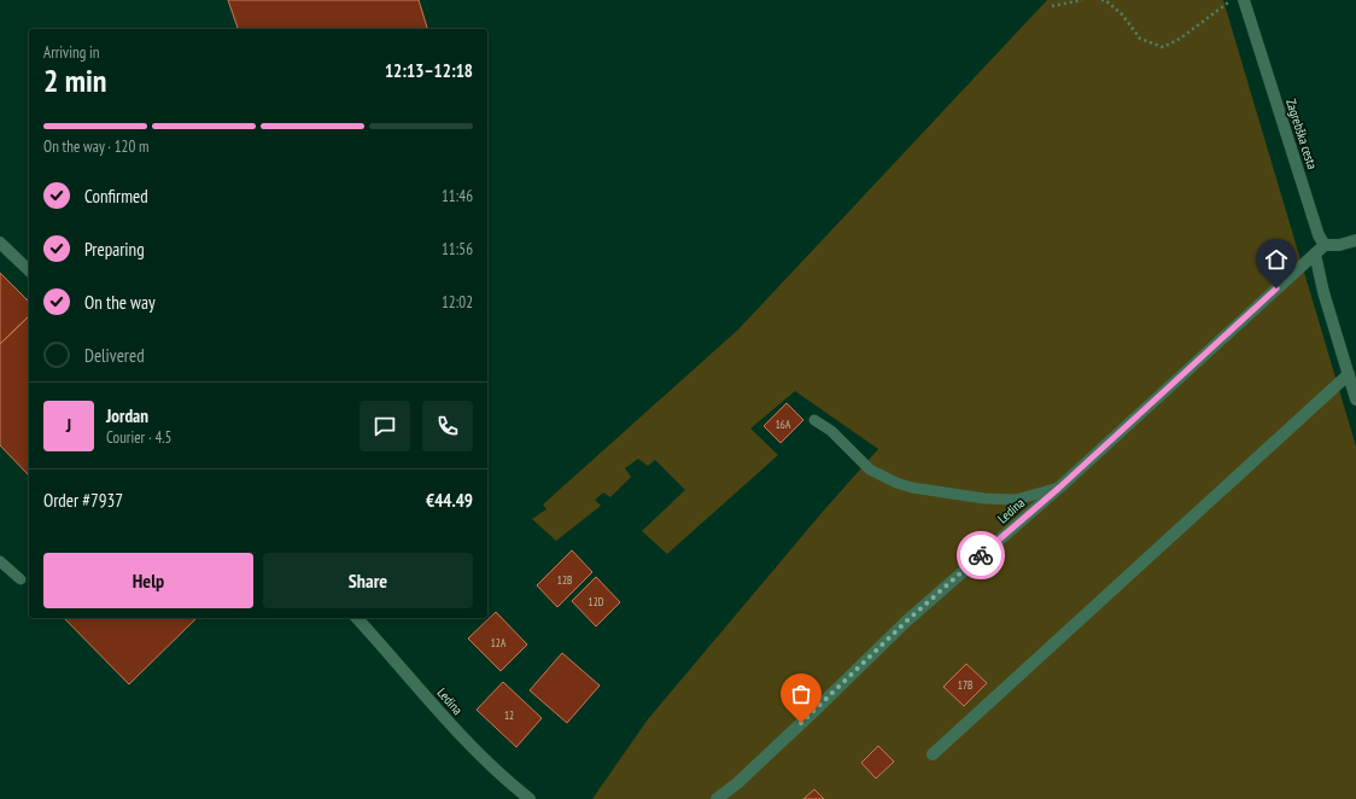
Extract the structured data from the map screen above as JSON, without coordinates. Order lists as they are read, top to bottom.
{
  "streets": {
    "street": ["Zagrebška cesta", "Ledina"]
  },
  "crossings": [
    ["Zagrebška cesta", "Ledina"]
  ],
  "house_numbers": [
    "16A",
    "12B",
    "12D",
    "12A",
    "17B",
    "12"
  ],
  "page": {
    "heading": ["2 min", "Arriving in", "12:13–12:18"],
    "panel": [
      "Jordan",
      "Courier · 4.5",
      "Order #7937",
      "€44.49"
    ],
    "bar": "On the way · 120 m",
    "list": [
      ["Confirmed", "11:46"],
      ["Preparing", "11:56"],
      ["On the way", "12:02"],
      "Delivered"
    ],
    "round": "J",
    "buttons": ["Help", "Share"]
  }
}
